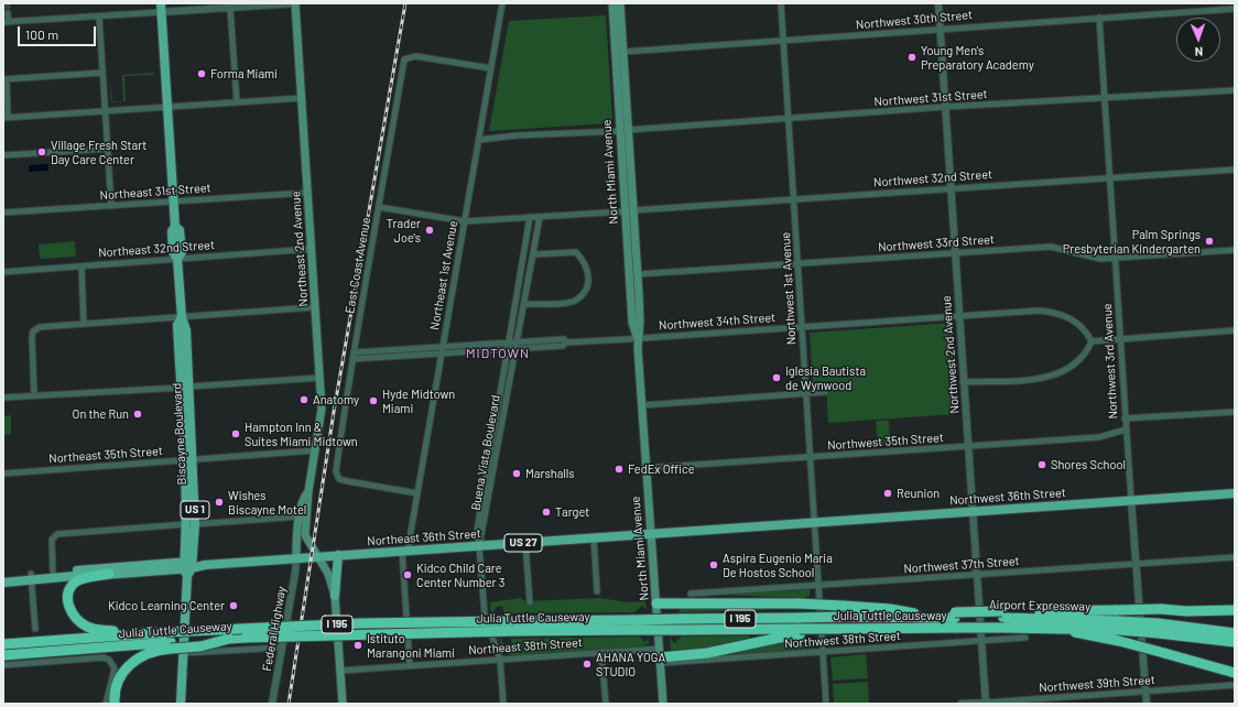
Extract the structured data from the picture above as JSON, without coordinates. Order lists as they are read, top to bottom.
{
  "streets": {
    "highway": ["Airport Expressway", "Julia Tuttle Causeway", "I 195"],
    "main road": [
      "North Miami Avenue",
      "Northeast 2nd Avenue",
      "Biscayne Boulevard",
      "Northwest 36th Street",
      "US 1",
      "Northeast 36th Street",
      "US 27"
    ],
    "street": [
      "Northwest 30th Street",
      "Northwest 31st Street",
      "Northwest 32nd Street",
      "Northeast 31st Street",
      "Northwest 33rd Street",
      "Northeast 32nd Street",
      "East Coast Avenue",
      "Northeast 1st Avenue",
      "Northwest 1st Avenue",
      "Northwest 34th Street",
      "Northwest 2nd Avenue",
      "Northwest 3rd Avenue",
      "Northwest 35th Street",
      "Buena Vista Boulevard",
      "Northeast 35th Street",
      "Northwest 37th Street",
      "Federal Highway",
      "Northwest 38th Street",
      "Northeast 38th Street",
      "Northwest 39th Street"
    ]
  },
  "crossings": [
    ["Northwest 30th Street", "North Miami Avenue"],
    ["Northwest 30th Street", "Northwest 1st Avenue"],
    ["Northwest 30th Street", "Northwest 2nd Avenue"],
    ["Northwest 30th Street", "Northwest 3rd Avenue"],
    ["Northwest 31st Street", "North Miami Avenue"],
    ["Northwest 31st Street", "Northwest 1st Avenue"],
    ["Northwest 31st Street", "Northwest 2nd Avenue"],
    ["Northwest 31st Street", "Northwest 3rd Avenue"],
    ["North Miami Avenue", "Northwest 32nd Street"],
    ["North Miami Avenue", "Northwest 33rd Street"],
    ["North Miami Avenue", "Northwest 34th Street"],
    ["North Miami Avenue", "Northwest 35th Street"],
    ["North Miami Avenue", "Northwest 36th Street"],
    ["North Miami Avenue", "Northeast 36th Street"],
    ["North Miami Avenue", "Northwest 38th Street"],
    ["North Miami Avenue", "Northeast 38th Street"],
    ["Northwest 32nd Street", "Northwest 1st Avenue"],
    ["Northwest 32nd Street", "Northwest 2nd Avenue"],
    ["Northwest 32nd Street", "Northwest 3rd Avenue"],
    ["Northeast 31st Street", "Northeast 2nd Avenue"],
    ["Northeast 31st Street", "Biscayne Boulevard"],
    ["Northwest 33rd Street", "Northwest 1st Avenue"],
    ["Northwest 33rd Street", "Northwest 2nd Avenue"],
    ["Northwest 33rd Street", "Northwest 3rd Avenue"],
    ["Northeast 32nd Street", "Northeast 2nd Avenue"],
    ["Northeast 32nd Street", "Biscayne Boulevard"],
    ["Northeast 2nd Avenue", "Northeast 35th Street"],
    ["Northeast 2nd Avenue", "Northeast 36th Street"],
    ["Northeast 2nd Avenue", "Federal Highway"],
    ["Northeast 2nd Avenue", "Northeast 38th Street"],
    ["East Coast Avenue", "Northeast 1st Avenue"],
    ["Northeast 1st Avenue", "Northeast 36th Street"],
    ["Northeast 1st Avenue", "Northeast 38th Street"],
    ["Northwest 1st Avenue", "Northwest 34th Street"],
    ["Northwest 1st Avenue", "Northwest 35th Street"],
    ["Northwest 1st Avenue", "Northwest 36th Street"],
    ["Northwest 1st Avenue", "Northwest 37th Street"],
    ["Northwest 1st Avenue", "Northwest 38th Street"],
    ["Northwest 34th Street", "Northwest 2nd Avenue"],
    ["Northwest 34th Street", "Buena Vista Boulevard"],
    ["Northwest 2nd Avenue", "Northwest 35th Street"],
    ["Northwest 2nd Avenue", "Northwest 36th Street"],
    ["Northwest 2nd Avenue", "Northwest 37th Street"],
    ["Northwest 2nd Avenue", "Northwest 38th Street"],
    ["Northwest 2nd Avenue", "Northwest 39th Street"],
    ["Northwest 3rd Avenue", "Northwest 35th Street"],
    ["Northwest 3rd Avenue", "Northwest 36th Street"],
    ["Northwest 3rd Avenue", "Northwest 37th Street"],
    ["Northwest 3rd Avenue", "Northwest 39th Street"],
    ["Biscayne Boulevard", "Northeast 35th Street"],
    ["Biscayne Boulevard", "Northeast 36th Street"],
    ["Buena Vista Boulevard", "Northeast 36th Street"],
    ["Northwest 36th Street", "Northeast 36th Street"],
    ["Northeast 36th Street", "Federal Highway"],
    ["Airport Expressway", "Julia Tuttle Causeway"],
    ["Northwest 38th Street", "Northeast 38th Street"]
  ],
  "districts": ["MIDTOWN"],
  "places": [
    "Young Men's Preparatory Academy",
    "Forma Miami",
    "Village Fresh Start Day Care Center",
    "Trader Joe's",
    "Palm Springs Presbyterian Kindergarten",
    "Iglesia Bautista de Wynwood",
    "Anatomy",
    "Hyde Midtown Miami",
    "On the Run",
    "Hampton Inn & Suites Miami Midtown",
    "Shores School",
    "FedEx Office",
    "Marshalls",
    "Reunion",
    "Wishes Biscayne Motel",
    "Target",
    "Aspira Eugenio Maria De Hostos School",
    "Kidco Child Care Center Number 3",
    "Kidco Learning Center",
    "Istituto Marangoni Miami",
    "AHANA YOGA STUDIO"
  ],
  "scale_bar": "100 m",
  "north": "bottom"
}
